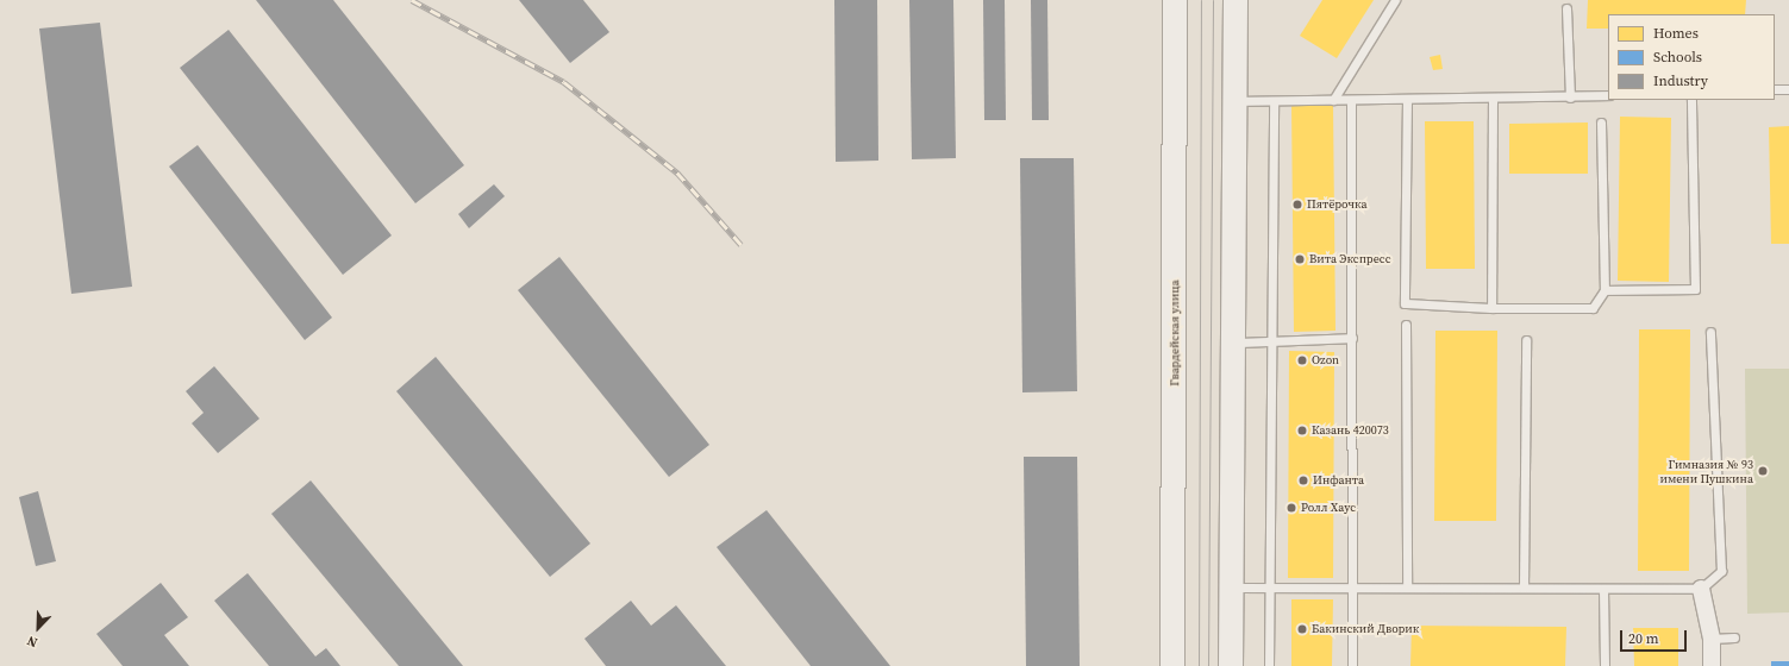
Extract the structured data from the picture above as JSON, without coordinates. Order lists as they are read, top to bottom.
{
  "streets": {
    "main road": ["Гвардейская улица"]
  },
  "places": [
    "Пятёрочка",
    "Вита Экспресс",
    "Ozon",
    "Казань 420073",
    "Гимназия № 93 имени Пушкина",
    "Инфанта",
    "Ролл Хаус",
    "Бакинский Дворик"
  ],
  "legend": ["Homes", "Schools", "Industry"],
  "scale_bar": "20 m",
  "north": "bottom left"
}
